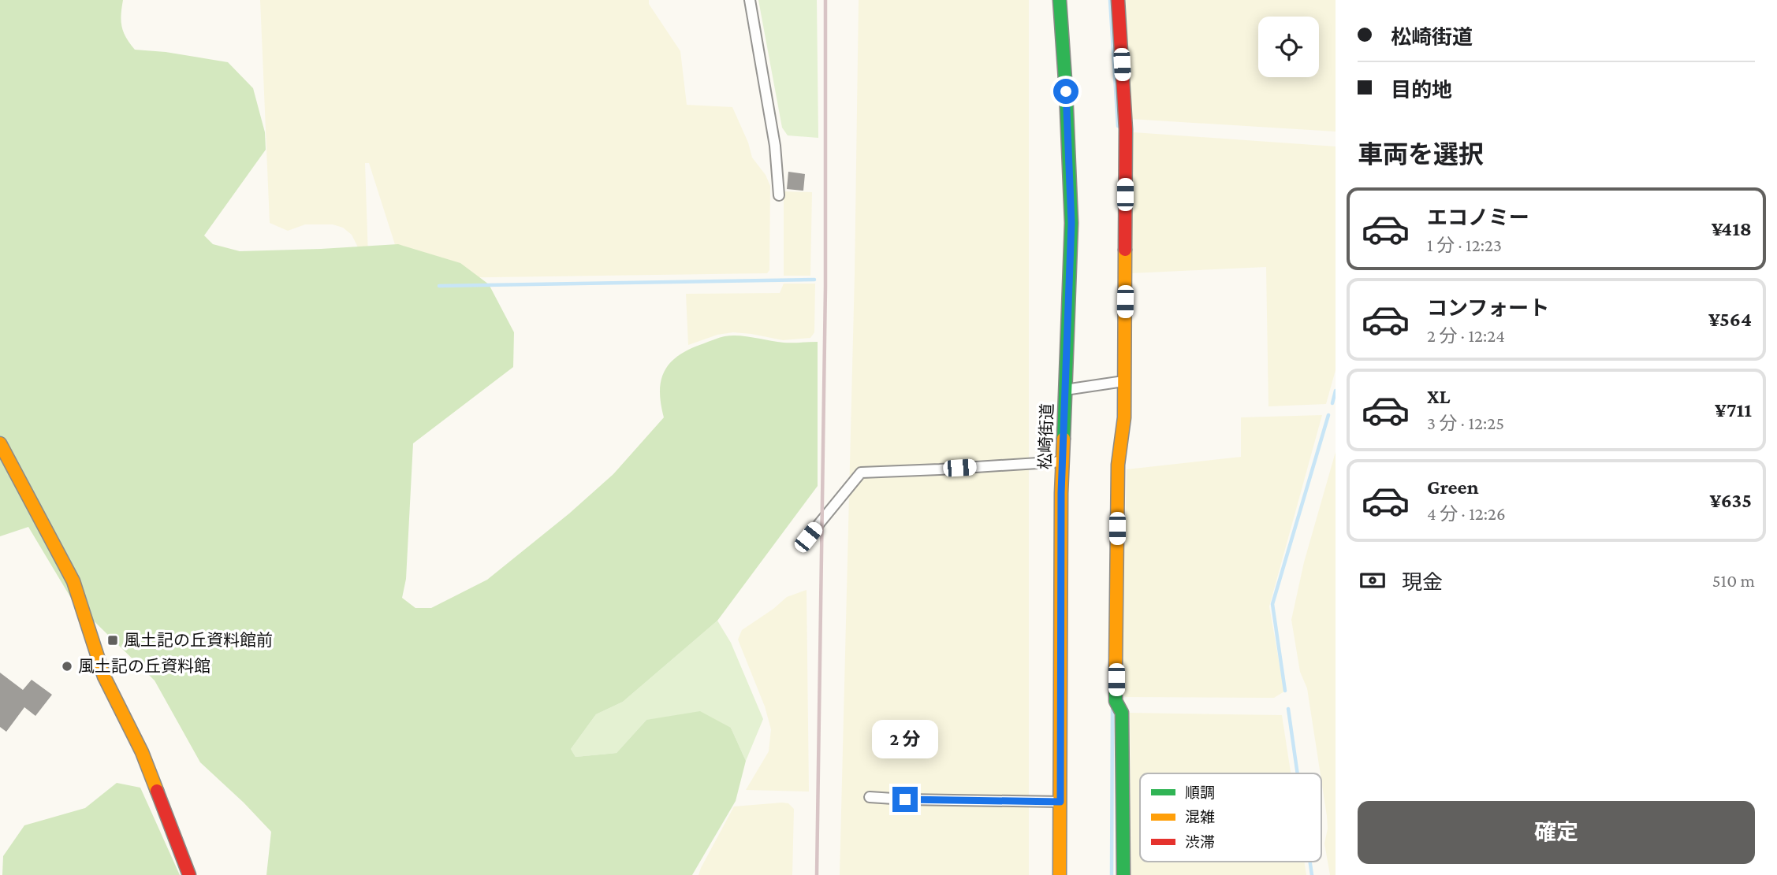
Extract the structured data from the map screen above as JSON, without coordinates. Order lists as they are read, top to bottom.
{
  "streets": {
    "street": ["松崎街道"]
  },
  "places": {
    "transit": ["風土記の丘資料館前"],
    "other": ["風土記の丘資料館"]
  },
  "legend": ["順調", "混雑", "渋滞"],
  "page": {
    "banner": ["松崎街道", "目的地"],
    "heading": "車両を選択",
    "list": [
      {
        "name": "エコノミー",
        "note": "1 分 · 12:23",
        "value": "¥418"
      },
      {
        "name": "コンフォート",
        "note": "2 分 · 12:24",
        "value": "¥564"
      },
      {
        "name": "XL",
        "note": "3 分 · 12:25",
        "value": "¥711"
      },
      {
        "name": "Green",
        "note": "4 分 · 12:26",
        "value": "¥635"
      }
    ],
    "pay": ["現金", "510 m"],
    "bubble": "2 分",
    "buttons": "確定"
  }
}
